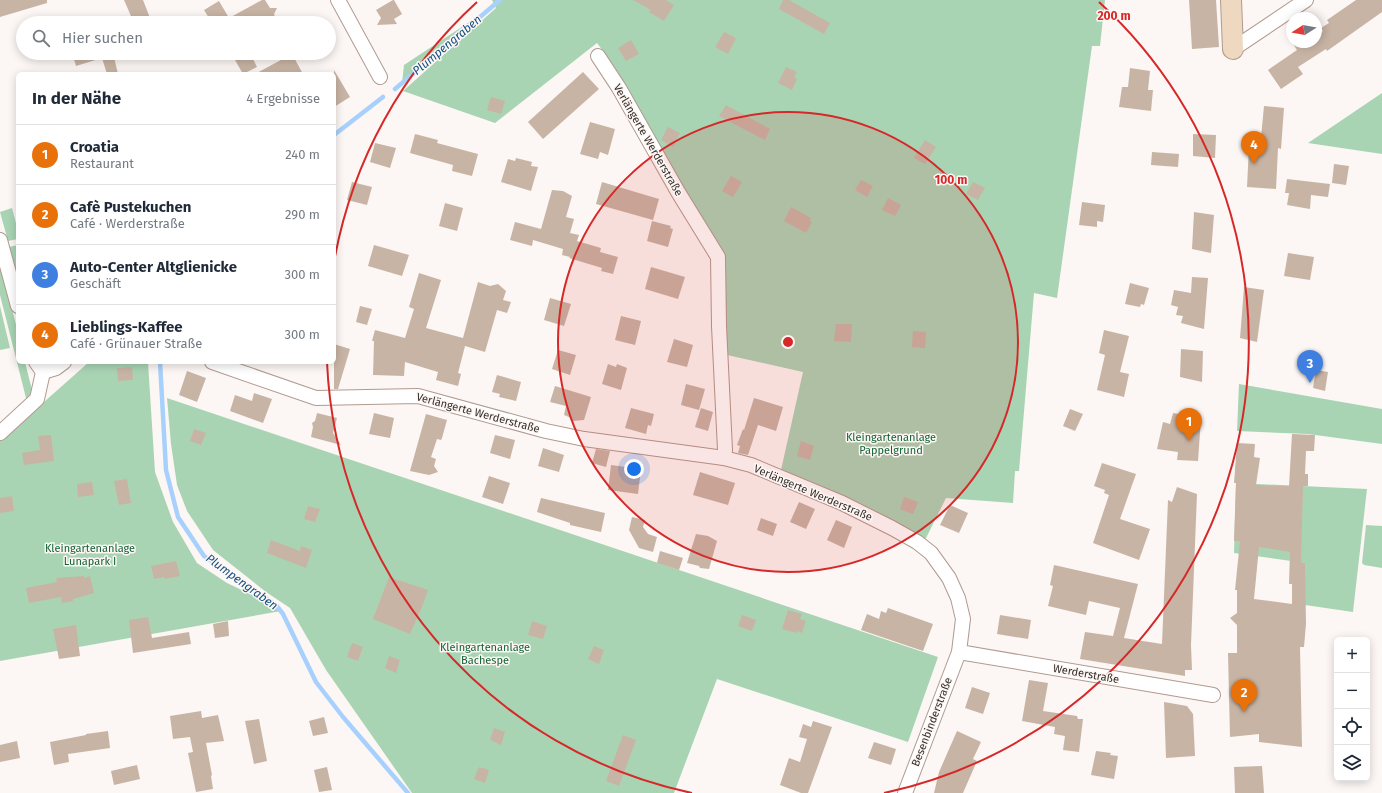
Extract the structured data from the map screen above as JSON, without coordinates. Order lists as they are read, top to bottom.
{
  "streets": {
    "street": ["Verlängerte Werderstraße", "Werderstraße", "Besenbinderstraße"]
  },
  "crossings": [
    ["Verlängerte Werderstraße", "Werderstraße"],
    ["Verlängerte Werderstraße", "Besenbinderstraße"],
    ["Werderstraße", "Besenbinderstraße"]
  ],
  "water": ["Plumpengraben"],
  "parks": ["Kleingartenanlage Pappelgrund", "Kleingartenanlage Lunapark I", "Kleingartenanlage Bachespe"],
  "north": "left",
  "page": {
    "search": "Hier suchen",
    "heading": ["In der Nähe", "4 Ergebnisse"],
    "list": [
      {
        "mark": "1",
        "name": "Croatia",
        "note": "Restaurant",
        "value": "240 m"
      },
      {
        "mark": "2",
        "name": "Cafè Pustekuchen",
        "note": "Café · Werderstraße",
        "value": "290 m"
      },
      {
        "mark": "3",
        "name": "Auto-Center Altglienicke",
        "note": "Geschäft",
        "value": "300 m"
      },
      {
        "mark": "4",
        "name": "Lieblings-Kaffee",
        "note": "Café · Grünauer Straße",
        "value": "300 m"
      }
    ],
    "pins": [
      "4",
      "3",
      "1",
      "2"
    ],
    "map_buttons": ["+", "−"]
  },
  "rings": ["200 m", "100 m"]
}
